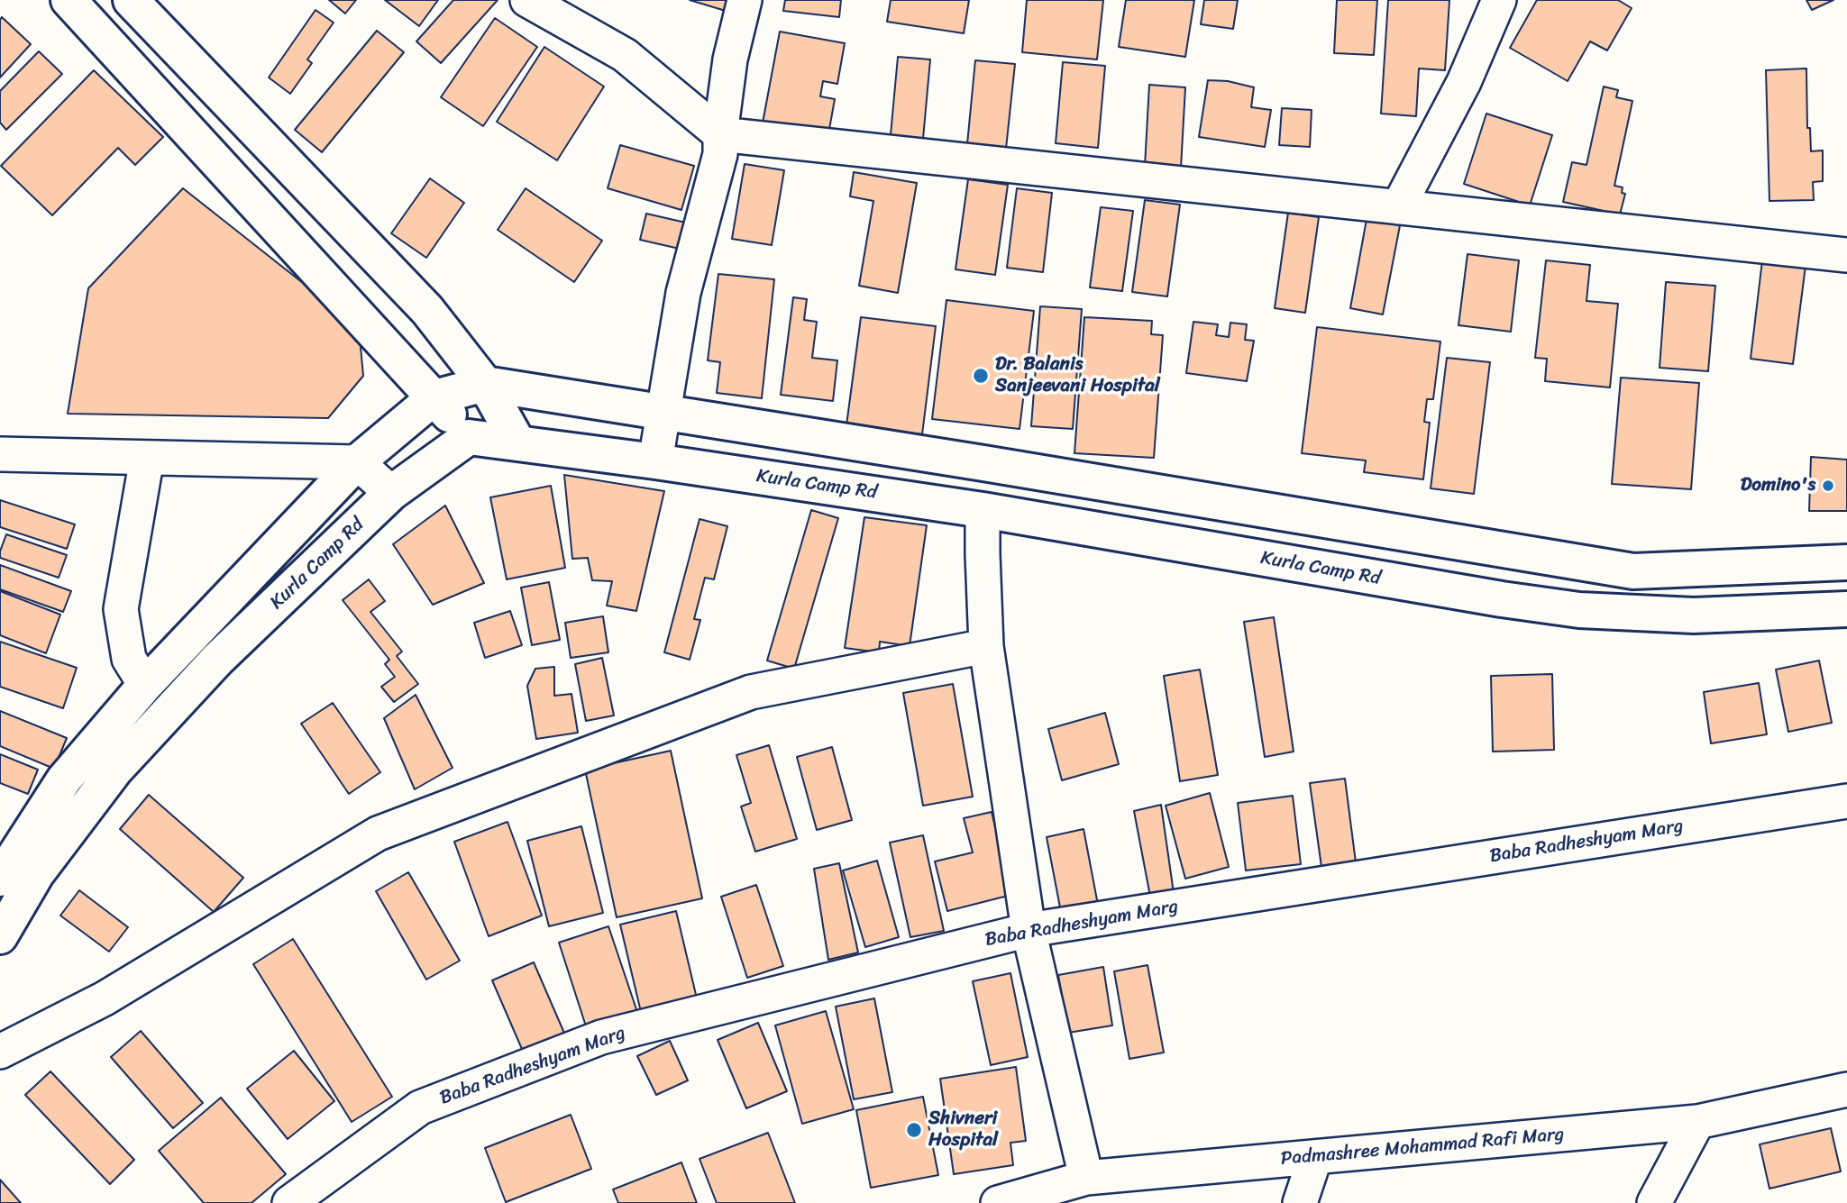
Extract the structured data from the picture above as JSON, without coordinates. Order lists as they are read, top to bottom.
{
  "streets": {
    "main road": ["Kurla Camp Rd"],
    "street": ["Baba Radheshyam Marg", "Padmashree Mohammad Rafi Marg"]
  },
  "places": ["Dr. Balanis Sanjeevani Hospital", "Domino's", "Shivneri Hospital"]
}
